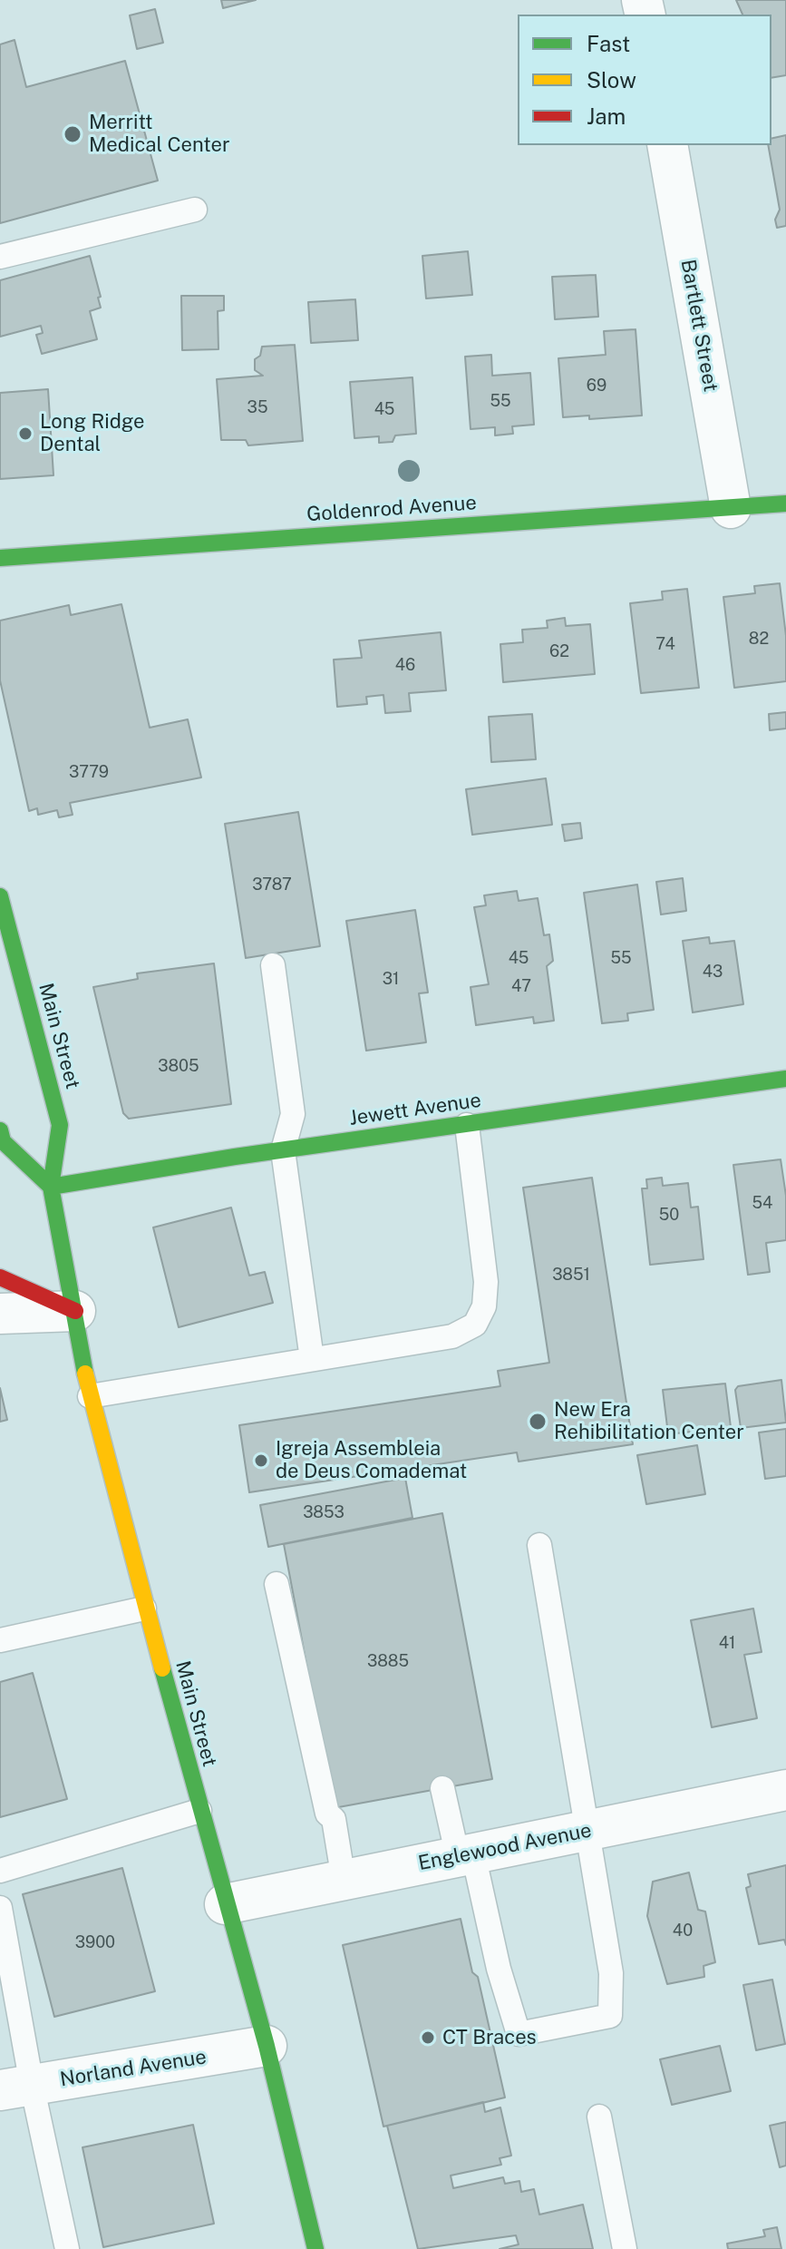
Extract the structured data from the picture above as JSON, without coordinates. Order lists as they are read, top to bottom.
{
  "streets": {
    "main road": ["Goldenrod Avenue", "Main Street", "Jewett Avenue"],
    "street": ["Bartlett Street", "Englewood Avenue", "Norland Avenue"]
  },
  "crossings": [
    ["Bartlett Street", "Goldenrod Avenue"],
    ["Main Street", "Jewett Avenue"],
    ["Main Street", "Englewood Avenue"],
    ["Main Street", "Norland Avenue"]
  ],
  "places": [
    "Merritt Medical Center",
    "Long Ridge Dental",
    "New Era Rehibilitation Center",
    "Igreja Assembleia de Deus Comademat",
    "CT Braces"
  ],
  "house_numbers": [
    "69",
    "55",
    "35",
    "45",
    "82",
    "74",
    "62",
    "46",
    "3779",
    "3787",
    "45",
    "55",
    "43",
    "31",
    "47",
    "3805",
    "54",
    "50",
    "3851",
    "3853",
    "41",
    "3885",
    "40",
    "3900"
  ],
  "legend": ["Fast", "Slow", "Jam"]
}
